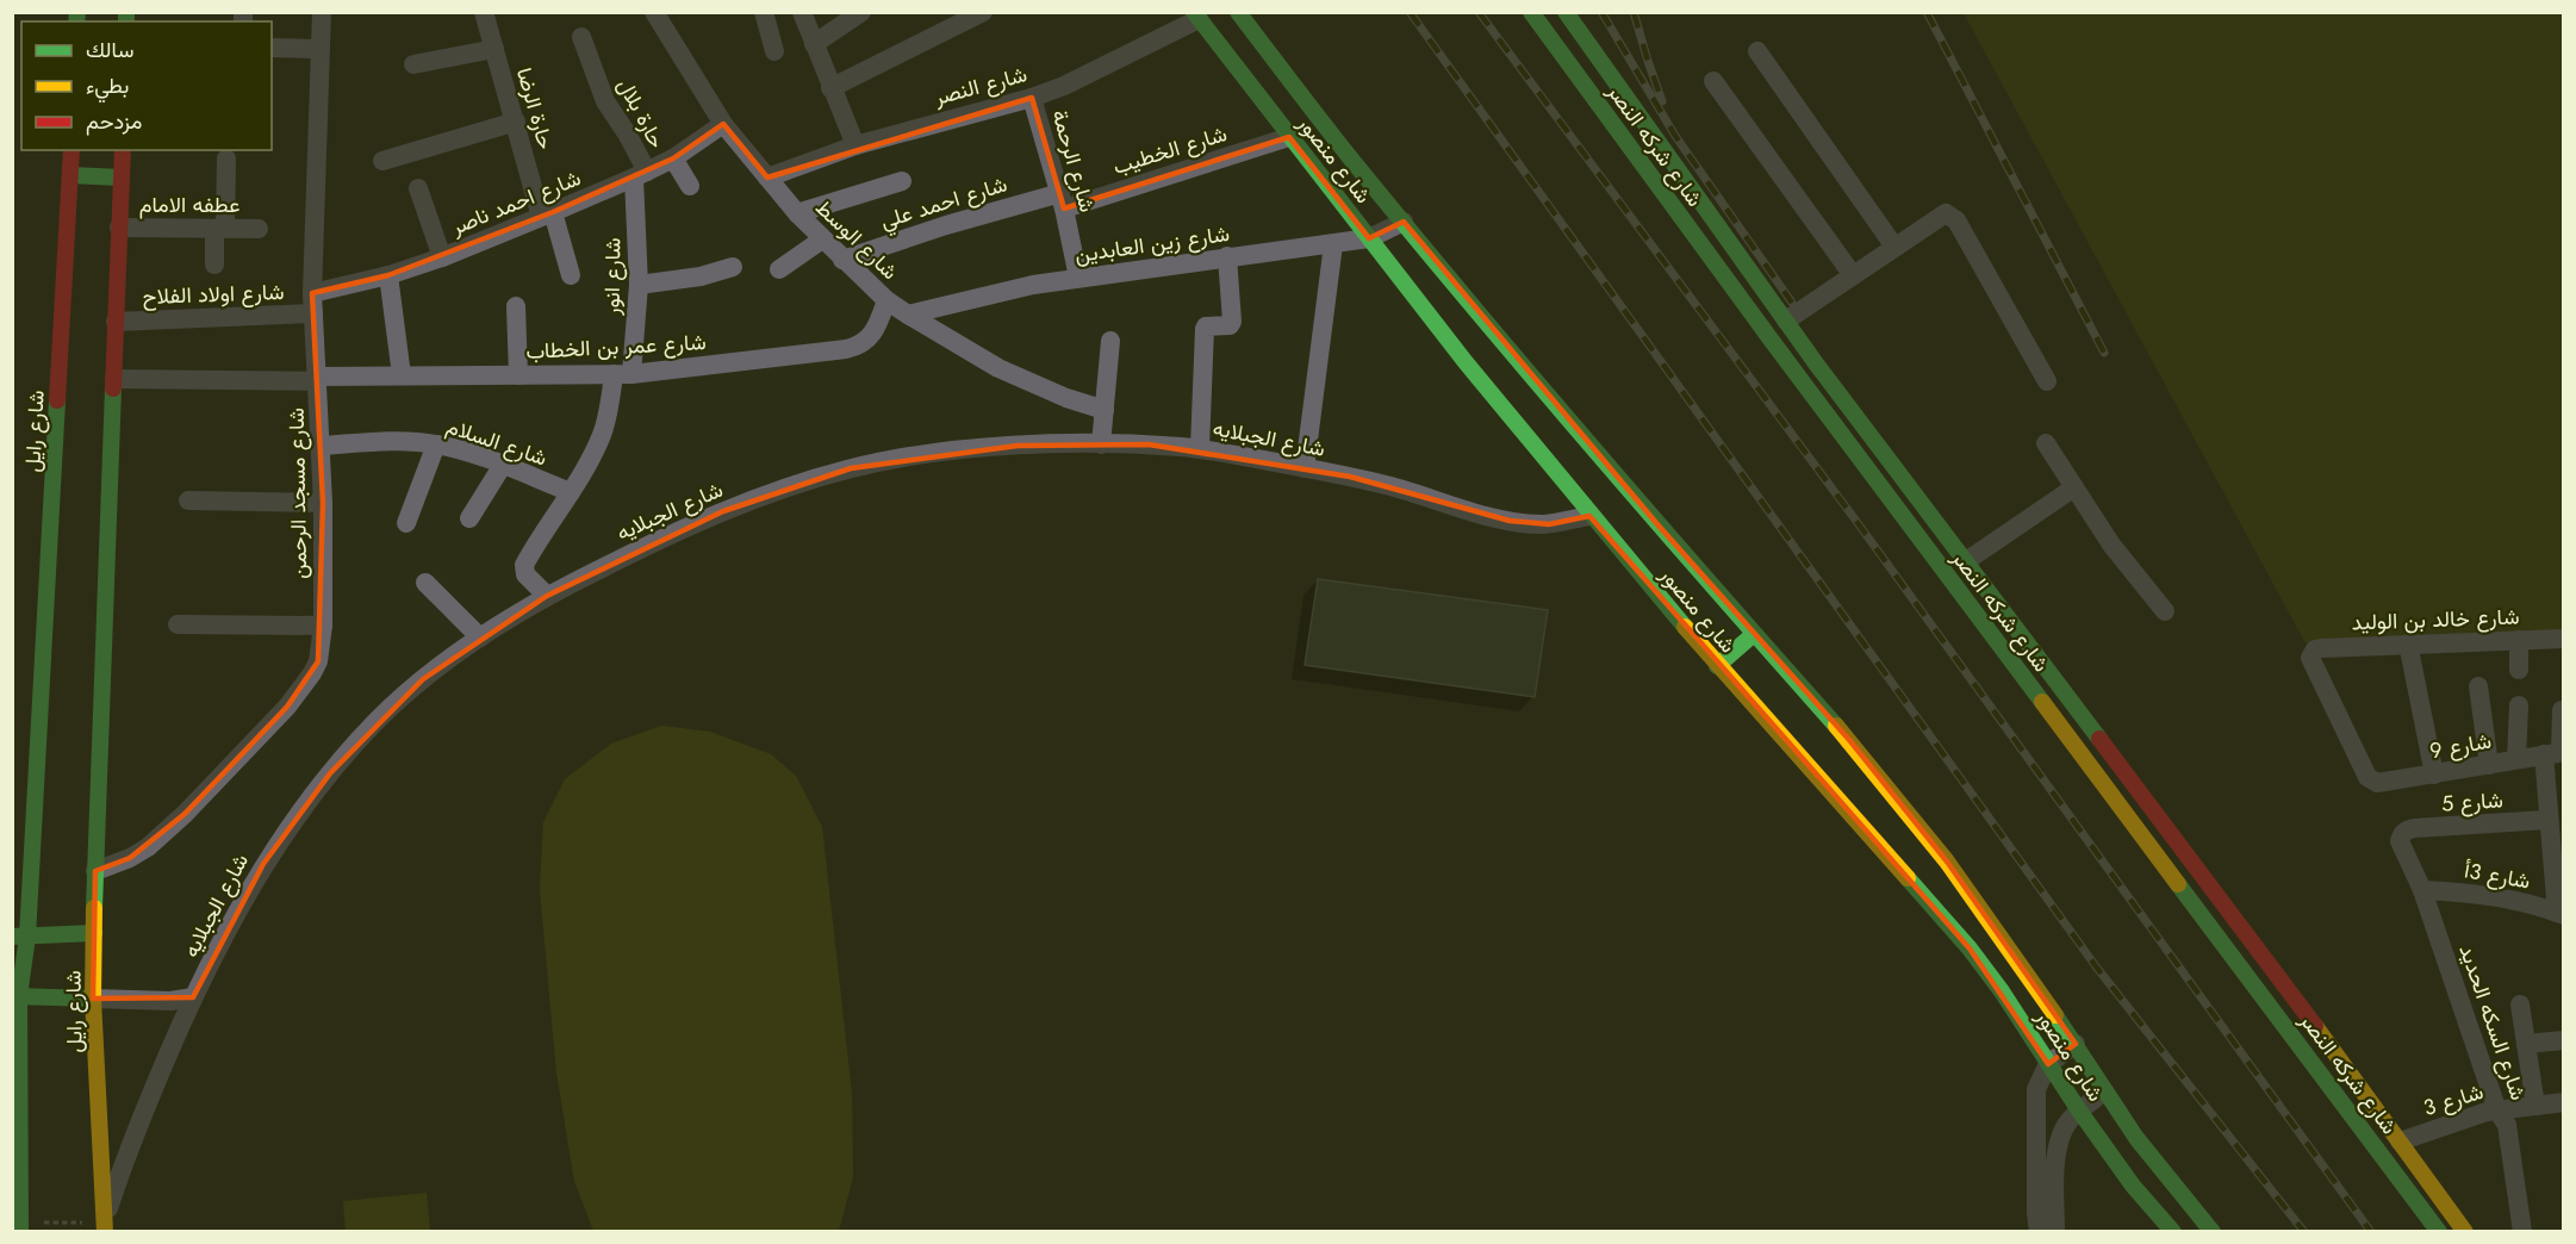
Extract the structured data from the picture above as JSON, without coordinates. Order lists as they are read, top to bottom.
{
  "streets": {
    "street": [
      "شارع النصر",
      "حارة الرضا",
      "حارة بلال",
      "شارع شركه النصر",
      "شارع الخطيب",
      "شارع منصور",
      "شارع الرحمة",
      "شارع احمد ناصر",
      "شارع احمد علي",
      "عطفه الامام",
      "شارع الوسط",
      "شارع زين العابدين",
      "شارع انور",
      "شارع اولاد الفلاح",
      "شارع عمر بن الخطاب",
      "شارع رايل",
      "شارع الجبلايه",
      "شارع السلام",
      "شارع مسجد الرحمن",
      "شارع خالد بن الوليد",
      "شارع 9",
      "شارع 5",
      "شارع 3أ",
      "شارع السكه الحديد",
      "شارع 3"
    ]
  },
  "crossings": [
    ["شارع النصر", "شارع منصور"],
    ["شارع النصر", "شارع الرحمة"],
    ["شارع النصر", "شارع الوسط"],
    ["حارة الرضا", "شارع احمد ناصر"],
    ["حارة بلال", "شارع احمد ناصر"],
    ["حارة بلال", "شارع انور"],
    ["شارع شركه النصر", "شارع 3"],
    ["شارع الخطيب", "شارع منصور"],
    ["شارع الخطيب", "شارع الرحمة"],
    ["شارع الخطيب", "شارع احمد علي"],
    ["شارع منصور", "شارع زين العابدين"],
    ["شارع منصور", "شارع الجبلايه"],
    ["شارع الرحمة", "شارع احمد علي"],
    ["شارع الرحمة", "شارع زين العابدين"],
    ["شارع احمد ناصر", "شارع الوسط"],
    ["شارع احمد ناصر", "شارع انور"],
    ["شارع احمد ناصر", "شارع مسجد الرحمن"],
    ["شارع احمد علي", "شارع الوسط"],
    ["عطفه الامام", "شارع رايل"],
    ["شارع الوسط", "شارع زين العابدين"],
    ["شارع الوسط", "شارع عمر بن الخطاب"],
    ["شارع انور", "شارع عمر بن الخطاب"],
    ["شارع انور", "شارع الجبلايه"],
    ["شارع انور", "شارع السلام"],
    ["شارع اولاد الفلاح", "شارع رايل"],
    ["شارع اولاد الفلاح", "شارع مسجد الرحمن"],
    ["شارع عمر بن الخطاب", "شارع رايل"],
    ["شارع عمر بن الخطاب", "شارع مسجد الرحمن"],
    ["شارع رايل", "شارع الجبلايه"],
    ["شارع رايل", "شارع مسجد الرحمن"],
    ["شارع السلام", "شارع مسجد الرحمن"],
    ["شارع خالد بن الوليد", "شارع 9"],
    ["شارع 5", "شارع السكه الحديد"],
    ["شارع 3أ", "شارع السكه الحديد"],
    ["شارع السكه الحديد", "شارع 3"]
  ],
  "legend": ["سالك", "بطيء", "مزدحم"]
}
